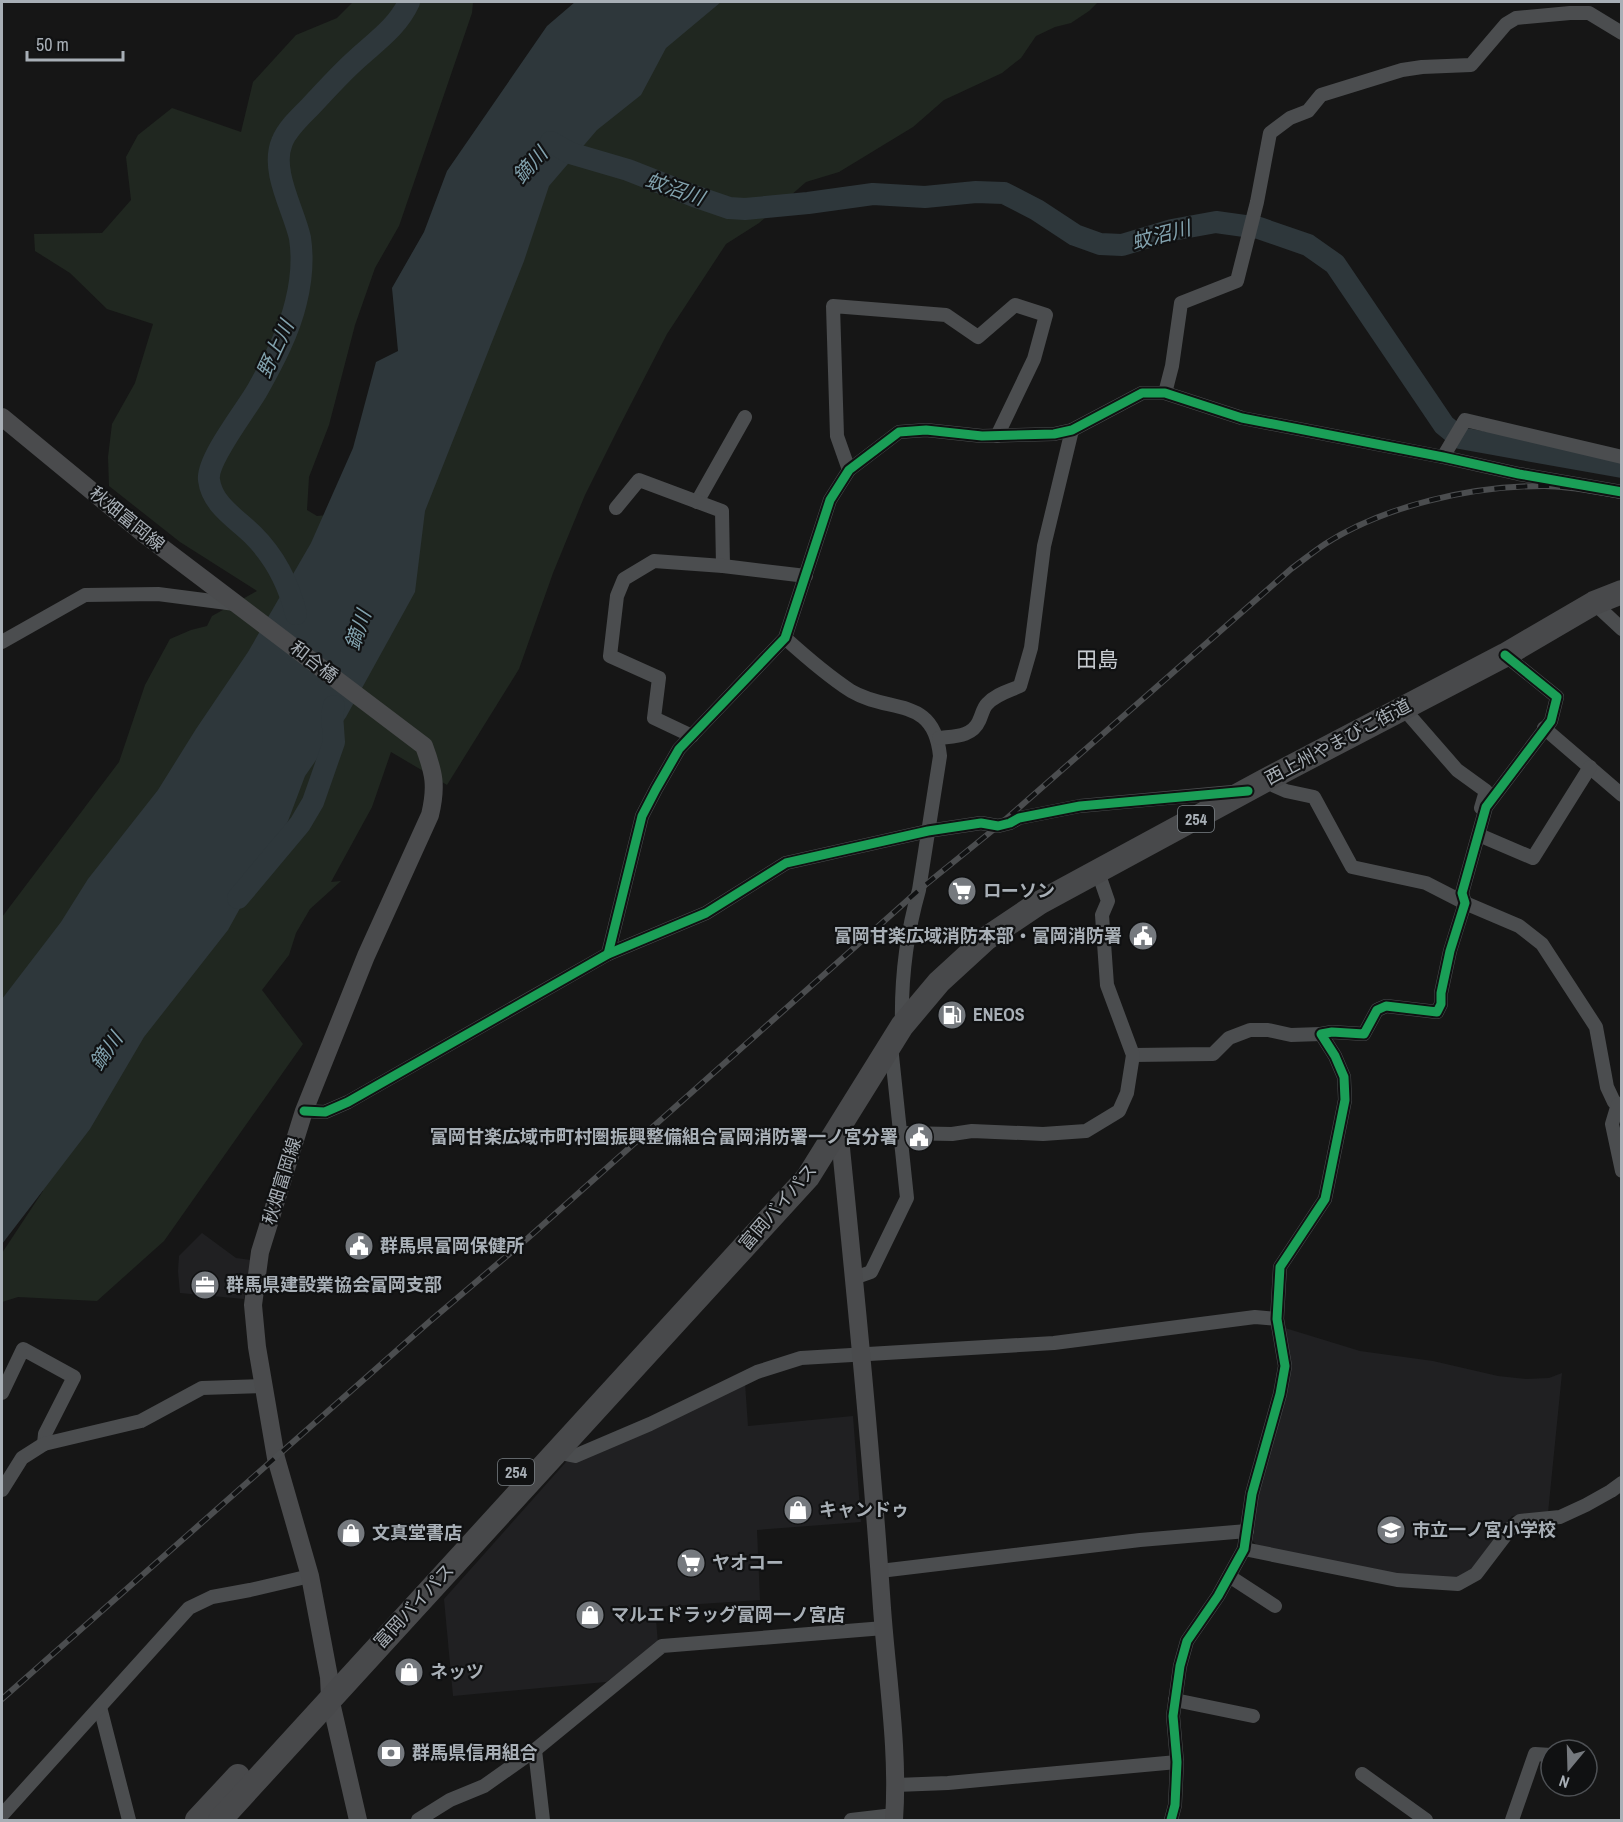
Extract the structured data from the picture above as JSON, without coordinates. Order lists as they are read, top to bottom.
{
  "streets": {
    "highway": ["西上州やまびこ街道", "254", "富岡バイパス"],
    "main road": ["秋畑富岡線", "和合橋"]
  },
  "crossings": [
    ["秋畑富岡線", "和合橋"],
    ["秋畑富岡線", "富岡バイパス"],
    ["西上州やまびこ街道", "富岡バイパス"]
  ],
  "districts": ["田島"],
  "water": ["鏑川", "蚊沼川", "野上川"],
  "places": {
    "supermarket": ["ローソン", "ヤオコー"],
    "public building": ["富岡甘楽広域消防本部・富岡消防署", "富岡甘楽広域市町村圏振興整備組合富岡消防署一ノ宮分署", "群馬県富岡保健所"],
    "fuel station": ["ENEOS"],
    "office": ["群馬県建設業協会富岡支部"],
    "shop": [
      "キャンドゥ",
      "文真堂書店",
      "マルエドラッグ富岡一ノ宮店",
      "ネッツ"
    ],
    "school or university": ["市立一ノ宮小学校"],
    "bank": ["群馬県信用組合"]
  },
  "scale_bar": "50 m",
  "north": "bottom"
}
